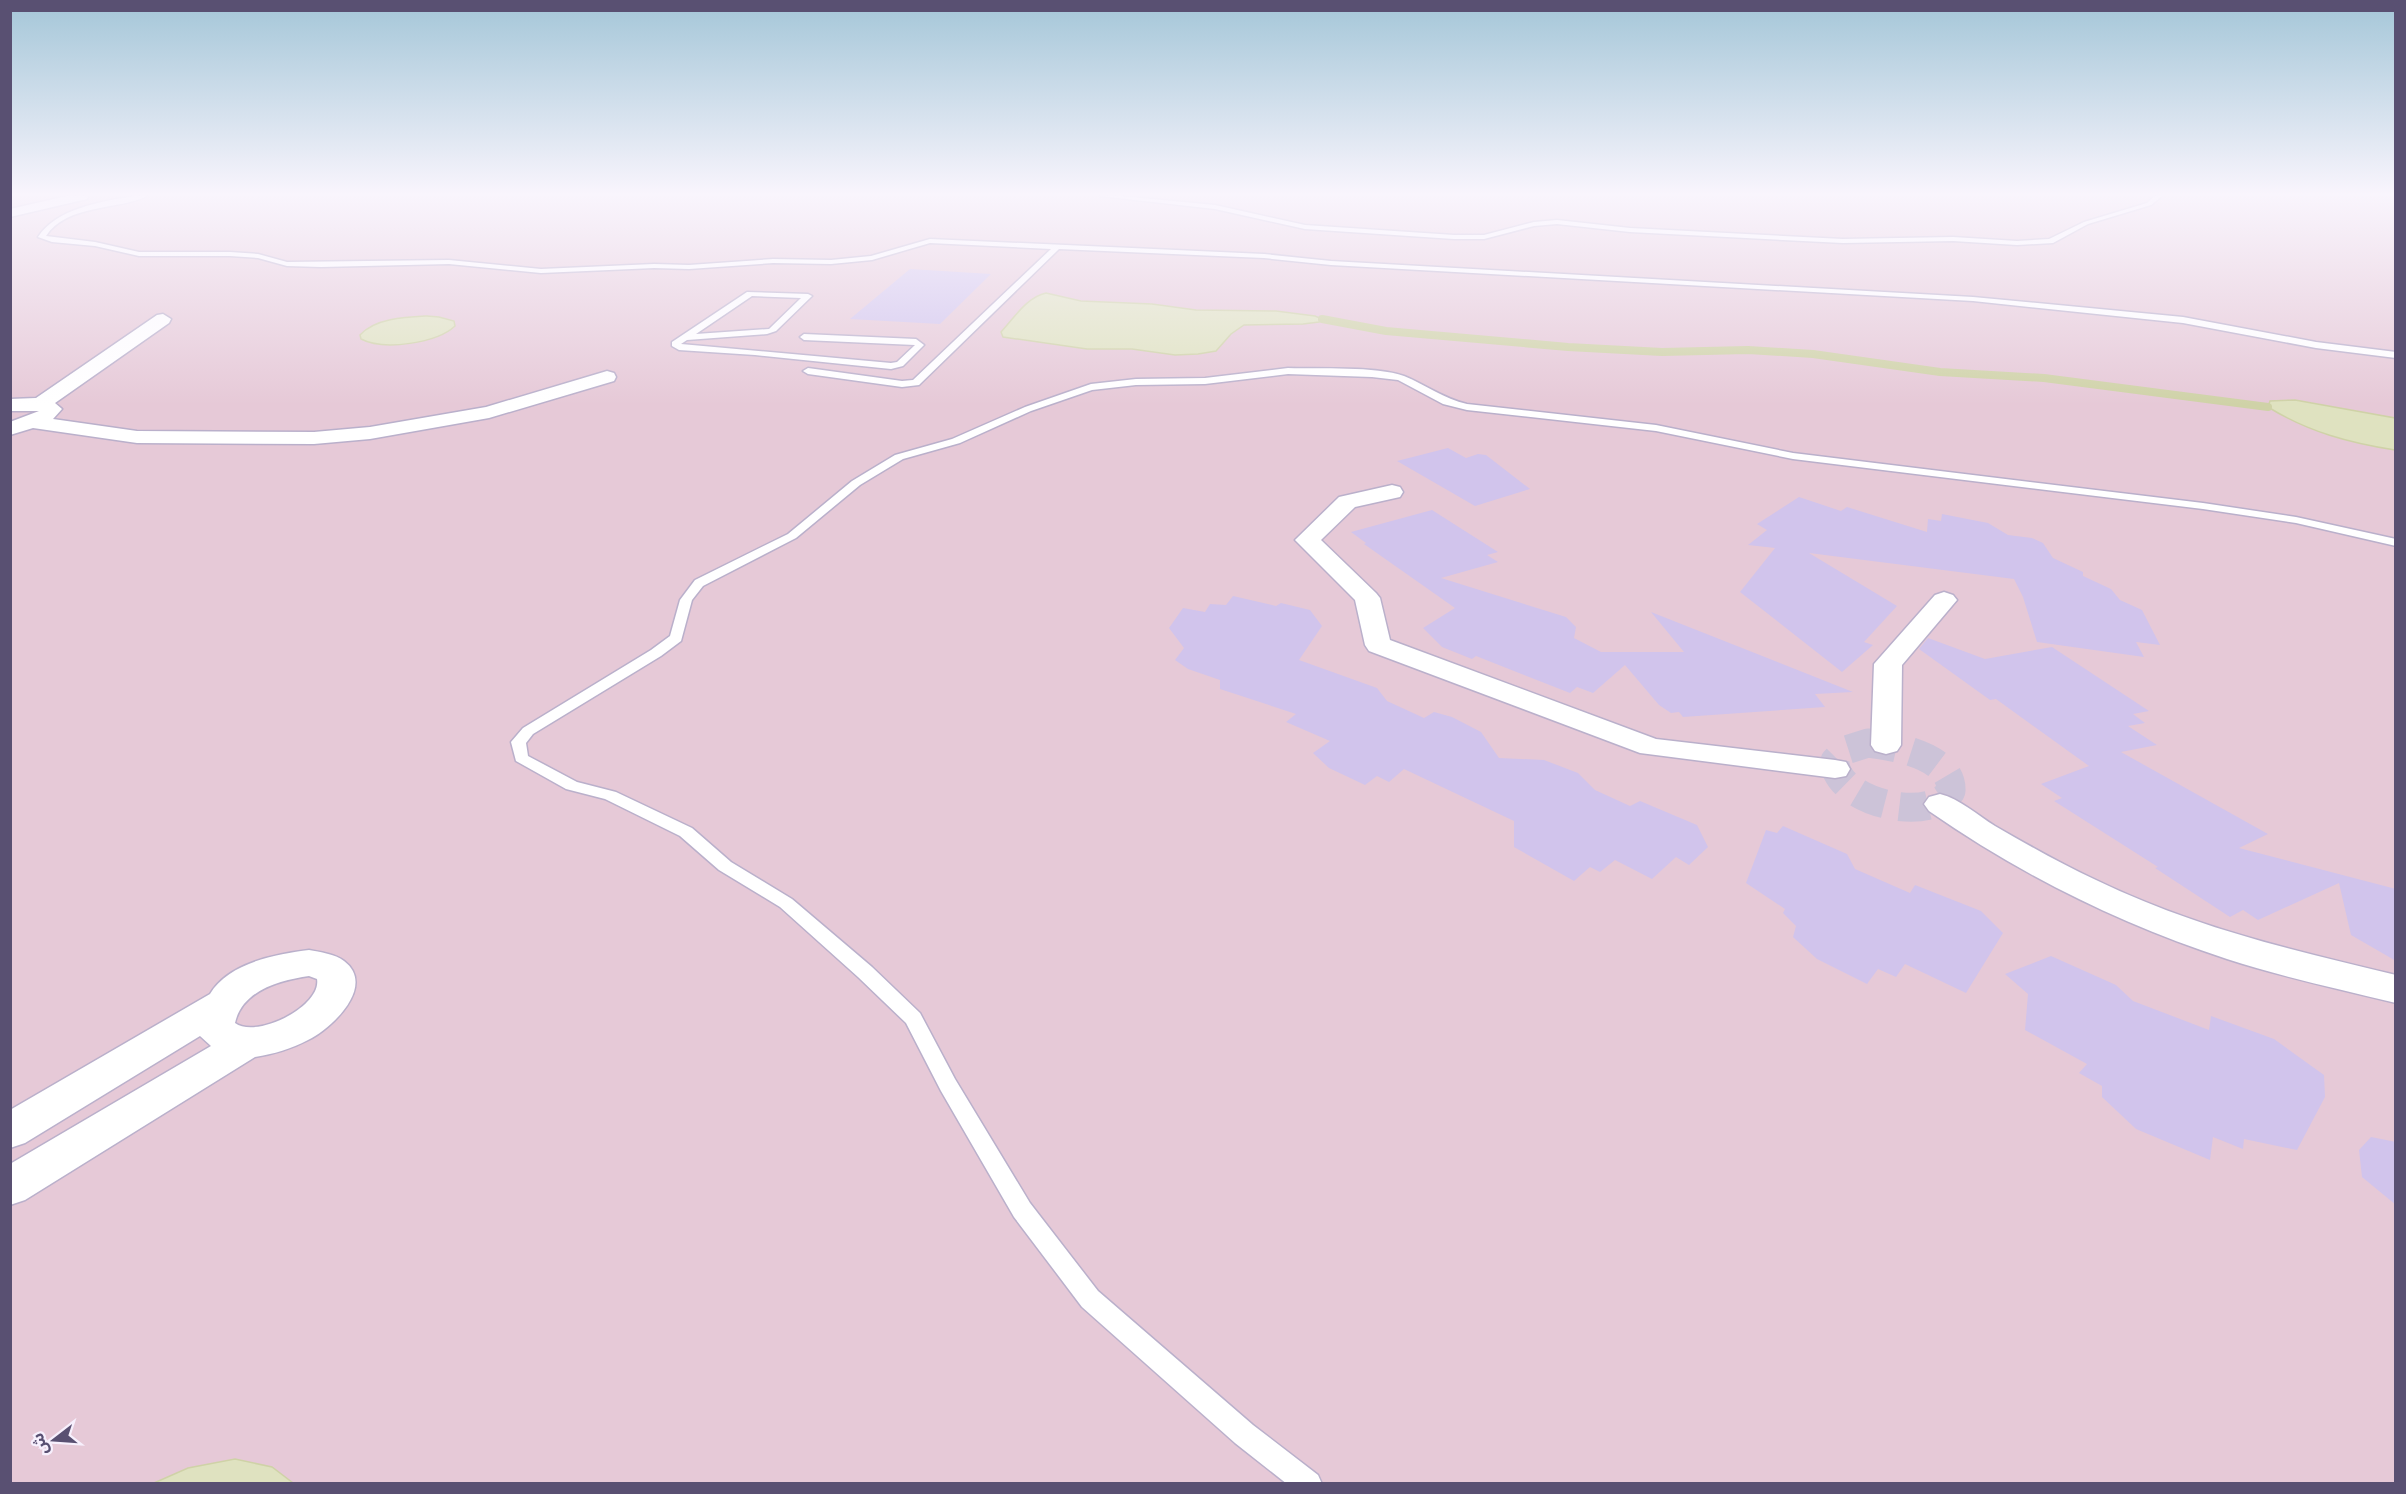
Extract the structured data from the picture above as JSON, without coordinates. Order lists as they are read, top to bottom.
{
  "north": "left"
}
